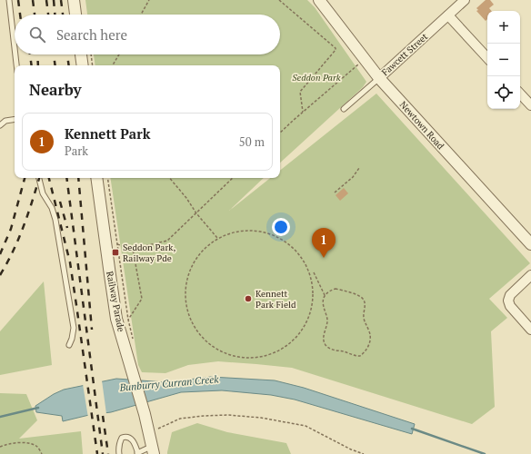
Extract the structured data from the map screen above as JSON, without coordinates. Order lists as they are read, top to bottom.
{
  "streets": {
    "street": ["Fawcett Street", "Newtown Road", "Railway Parade"]
  },
  "crossings": [
    ["Fawcett Street", "Newtown Road"]
  ],
  "water": ["Bunburry Curran Creek"],
  "parks": ["Seddon Park"],
  "places": {
    "transit": ["Seddon Park, Railway Pde"],
    "other": ["Kennett Park Field"]
  },
  "page": {
    "map_buttons": ["+", "−"],
    "search": "Search here",
    "heading": "Nearby",
    "list": [
      {
        "mark": "1",
        "name": "Kennett Park",
        "note": "Park",
        "value": "50 m"
      }
    ],
    "pins": "1"
  }
}
